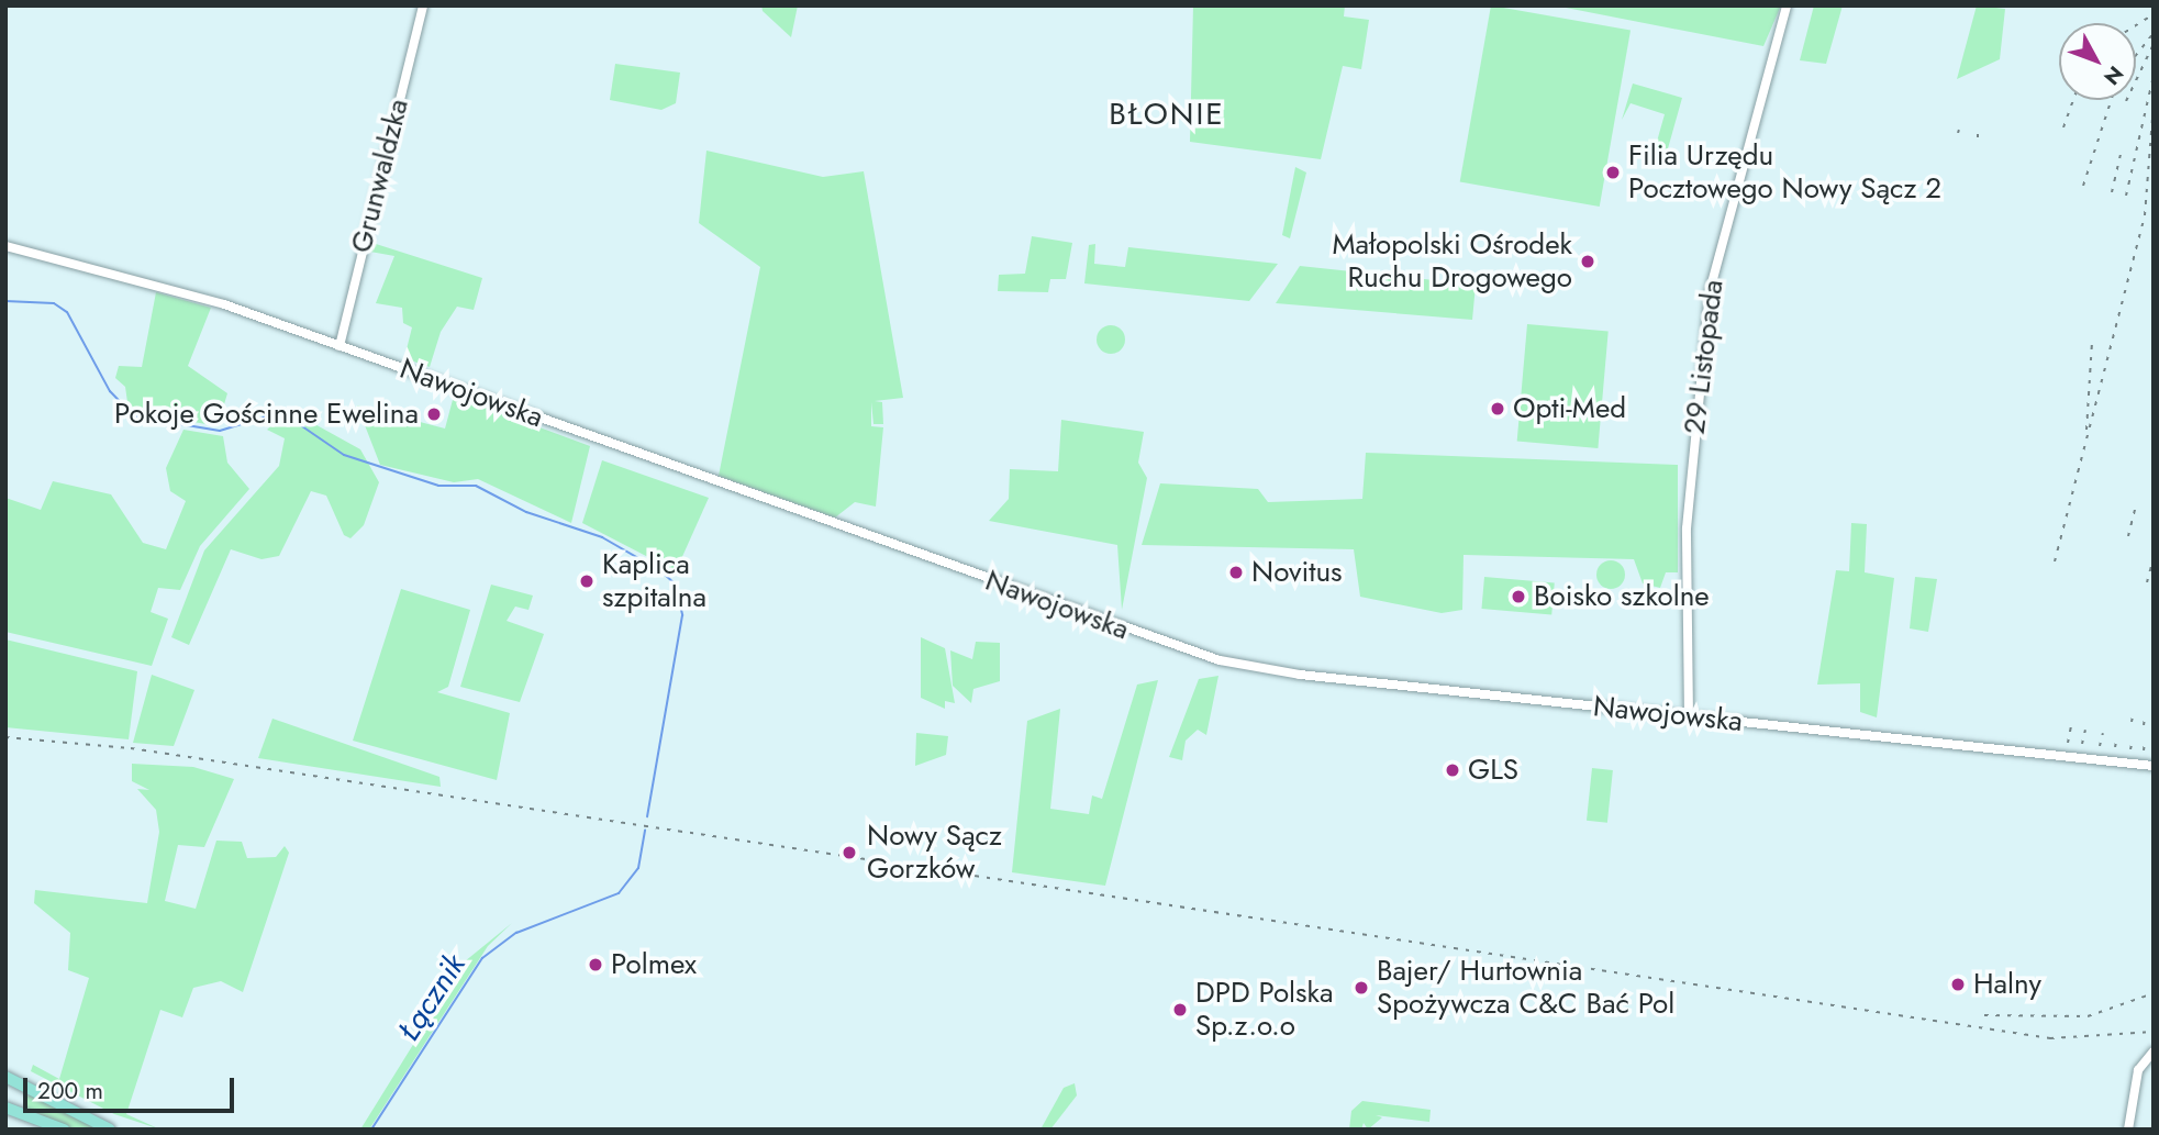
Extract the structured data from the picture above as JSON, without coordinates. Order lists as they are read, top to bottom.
{
  "streets": {
    "street": ["Grunwaldzka", "29 Listopada", "Nawojowska"]
  },
  "crossings": [
    ["Grunwaldzka", "Nawojowska"],
    ["29 Listopada", "Nawojowska"]
  ],
  "districts": ["BŁONIE"],
  "water": ["Łącznik"],
  "places": [
    "Filia Urzędu Pocztowego Nowy Sącz 2",
    "Małopolski Ośrodek Ruchu Drogowego",
    "Opti-Med",
    "Pokoje Gościnne Ewelina",
    "Novitus",
    "Kaplica szpitalna",
    "Boisko szkolne",
    "GLS",
    "Nowy Sącz Gorzków",
    "Polmex",
    "Halny",
    "Bajer/ Hurtownia Spożywcza C&C Bać Pol",
    "DPD Polska Sp.z.o.o"
  ],
  "scale_bar": "200 m",
  "north": "bottom right"
}
